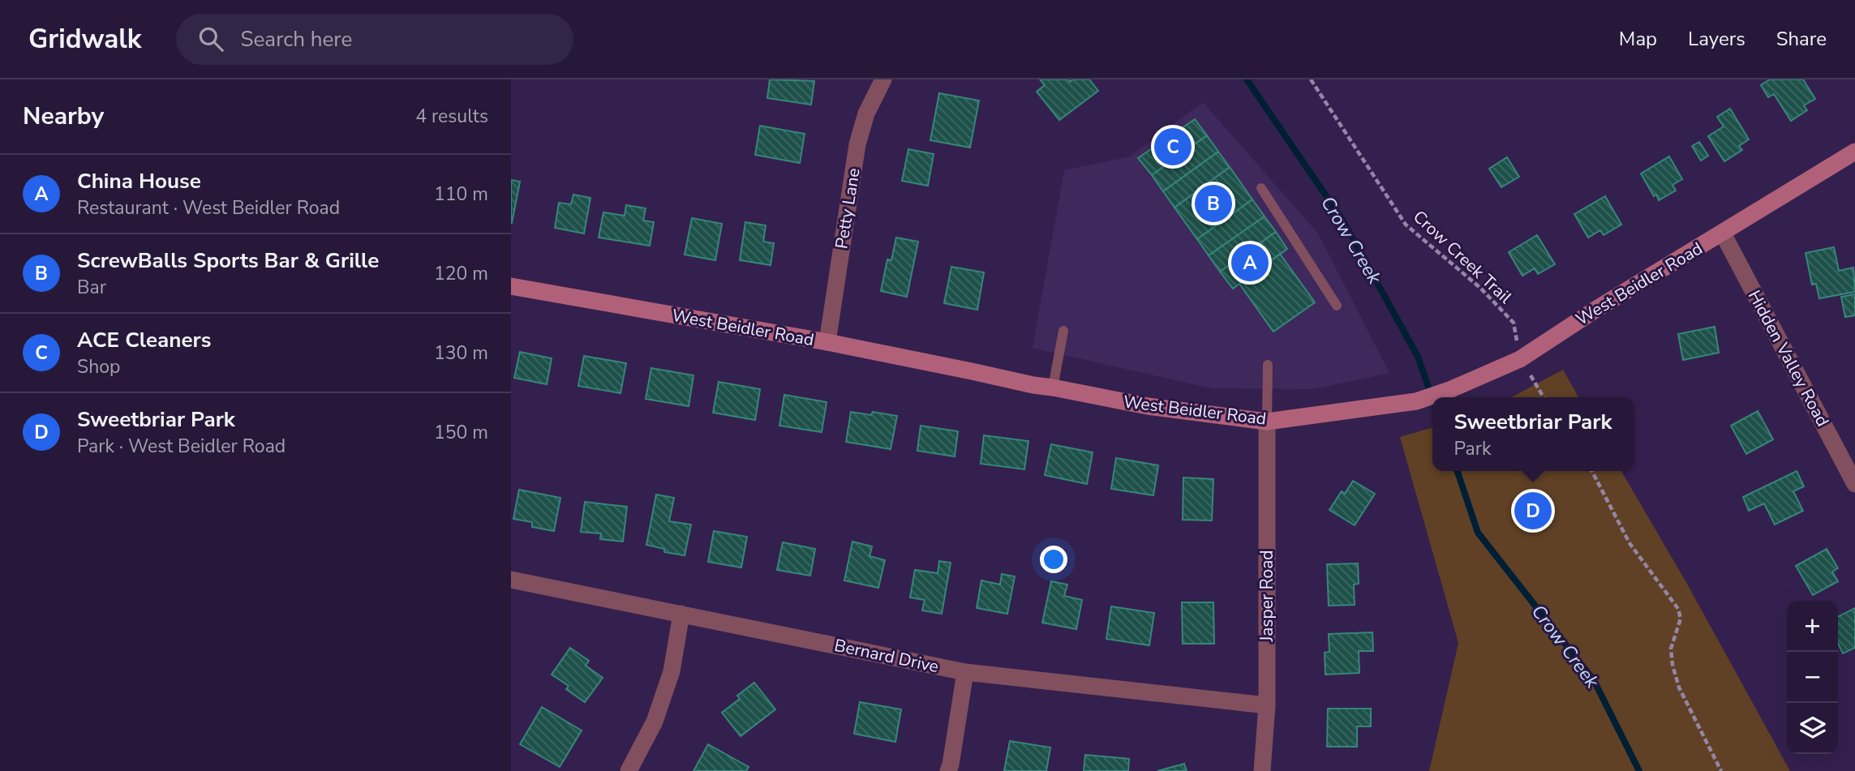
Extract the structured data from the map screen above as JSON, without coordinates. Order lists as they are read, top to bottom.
{
  "streets": {
    "street": [
      "Petty Lane",
      "West Beidler Road",
      "Hidden Valley Road",
      "Jasper Road",
      "Bernard Drive"
    ],
    "path": ["Crow Creek Trail"]
  },
  "crossings": [
    ["Petty Lane", "West Beidler Road"],
    ["Crow Creek Trail", "West Beidler Road"],
    ["West Beidler Road", "Hidden Valley Road"],
    ["West Beidler Road", "Jasper Road"],
    ["Jasper Road", "Bernard Drive"]
  ],
  "water": ["Crow Creek"],
  "page": {
    "header": "Gridwalk",
    "search": "Search here",
    "nav": ["Map", "Layers", "Share"],
    "heading": ["Nearby", "4 results"],
    "pins": [
      "C",
      "B",
      "A",
      "D"
    ],
    "list": [
      {
        "mark": "A",
        "name": "China House",
        "note": "Restaurant · West Beidler Road",
        "value": "110 m"
      },
      {
        "mark": "B",
        "name": "ScrewBalls Sports Bar & Grille",
        "note": "Bar",
        "value": "120 m"
      },
      {
        "mark": "C",
        "name": "ACE Cleaners",
        "note": "Shop",
        "value": "130 m"
      },
      {
        "mark": "D",
        "name": "Sweetbriar Park",
        "note": "Park · West Beidler Road",
        "value": "150 m"
      }
    ],
    "popup": ["Sweetbriar Park", "Park"],
    "map_buttons": ["+", "−"]
  }
}
